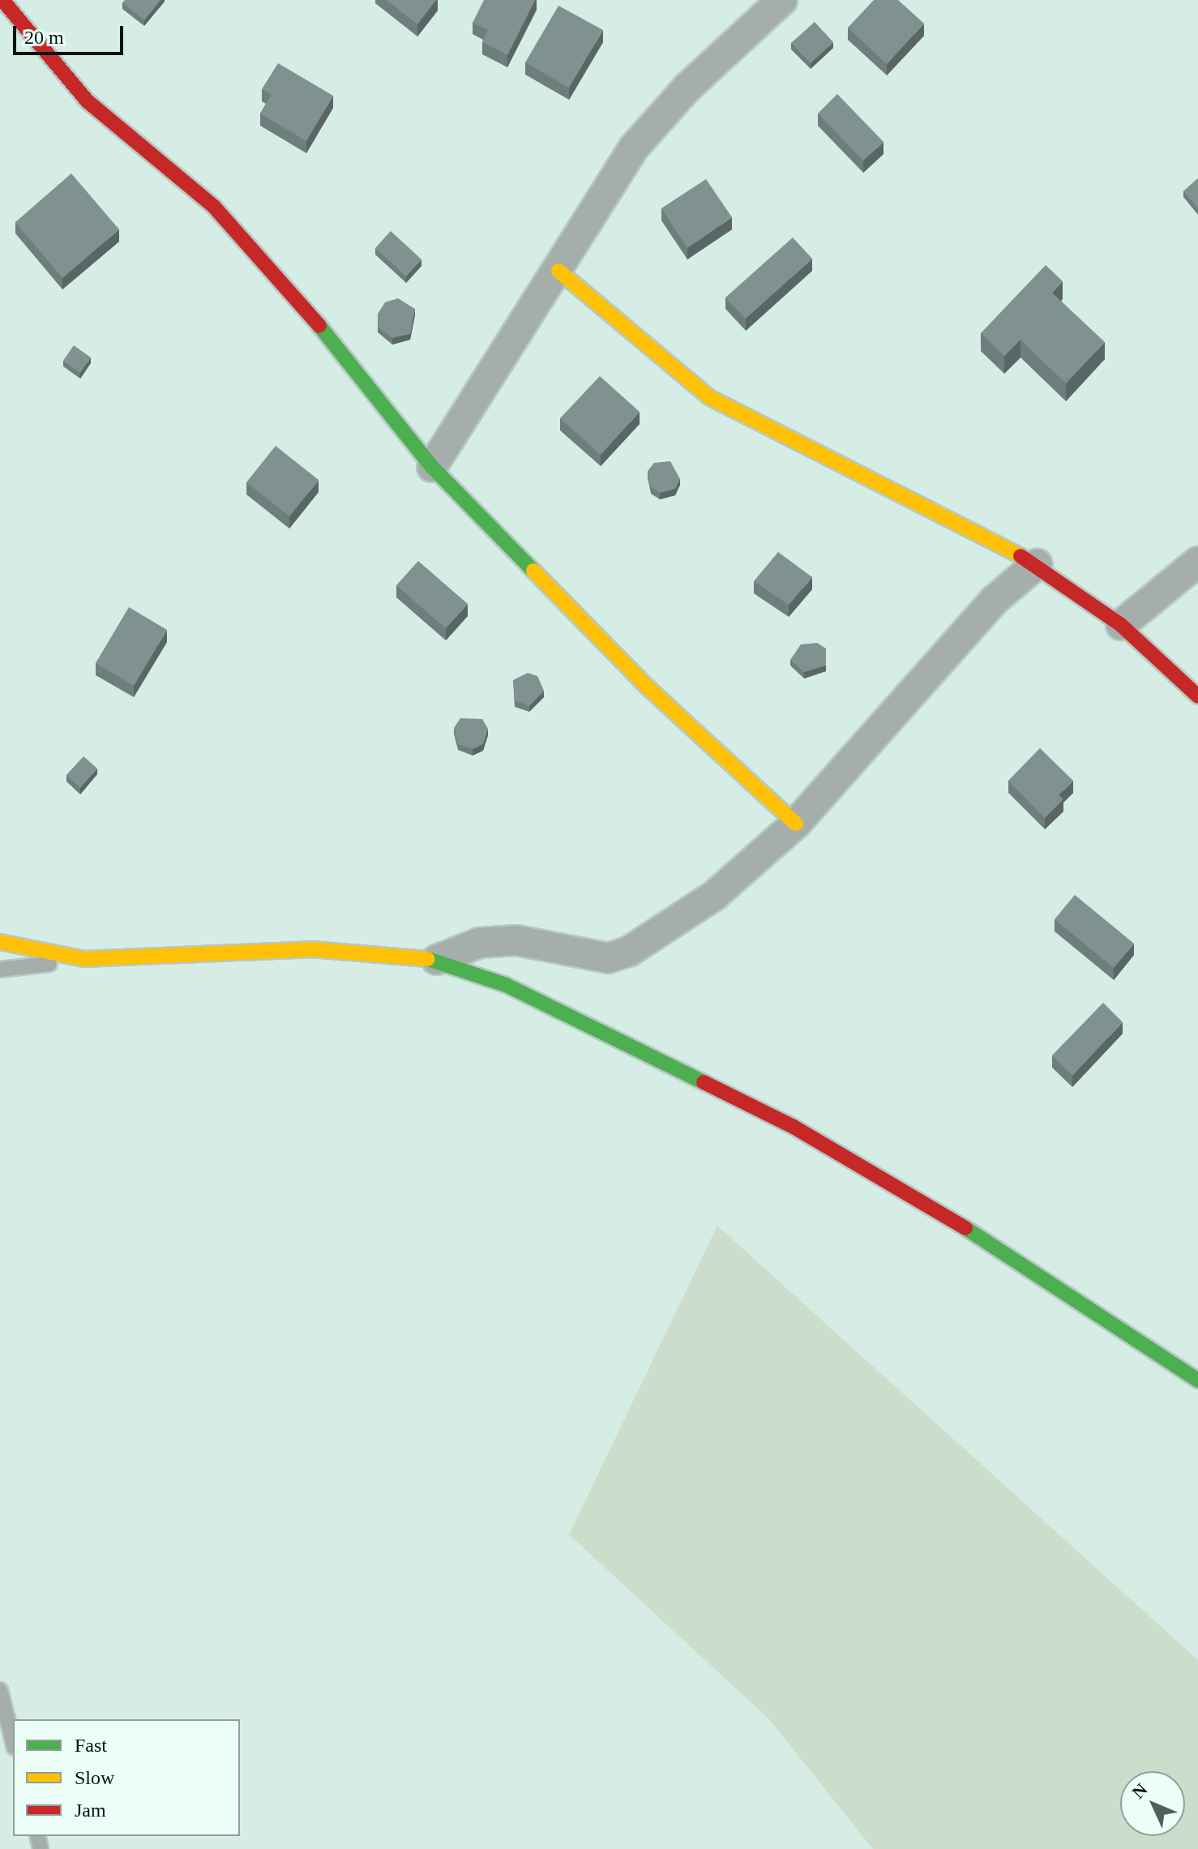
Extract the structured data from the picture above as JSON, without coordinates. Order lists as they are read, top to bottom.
{
  "legend": ["Fast", "Slow", "Jam"],
  "scale_bar": "20 m",
  "north": "top left"
}
